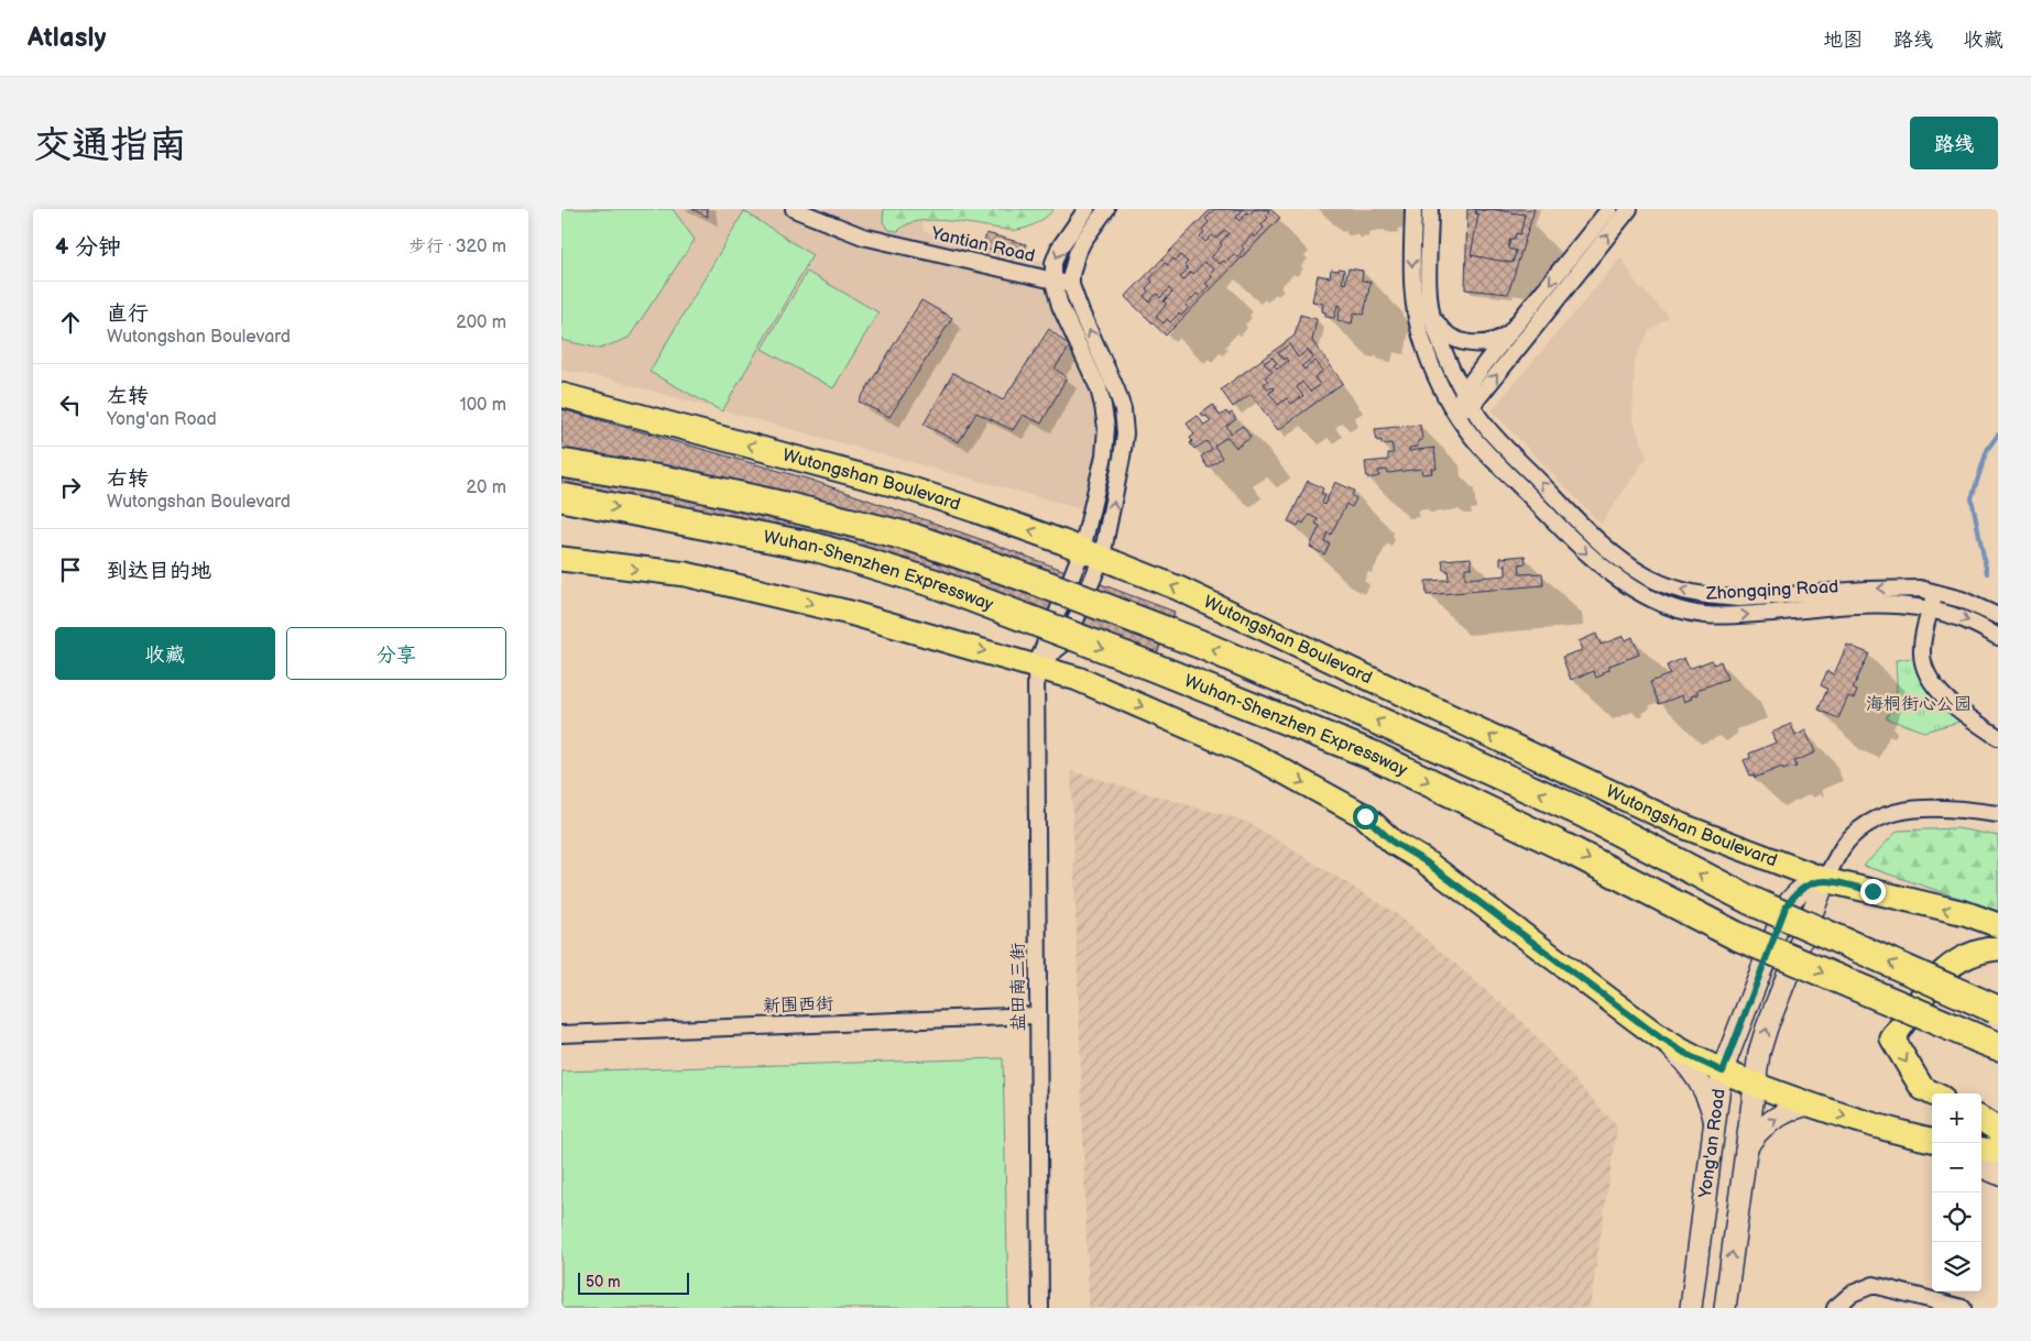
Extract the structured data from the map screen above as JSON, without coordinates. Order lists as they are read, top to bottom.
{
  "streets": {
    "highway": ["Wuhan-Shenzhen Expressway"],
    "main road": ["Wutongshan Boulevard", "Yong'an Road"],
    "street": [
      "Yantian Road",
      "Zhongqing Road",
      "盐田南三街",
      "新围西街"
    ]
  },
  "crossings": [
    ["Wutongshan Boulevard", "Yong'an Road"],
    ["盐田南三街", "新围西街"]
  ],
  "parks": ["海桐街心公园"],
  "scale_bar": "50 m",
  "page": {
    "header": "Atlasly",
    "nav": ["地图", "路线", "收藏"],
    "buttons": [
      "路线",
      ["收藏", "分享"]
    ],
    "title": "交通指南",
    "heading": ["4 分钟", "步行 · 320 m"],
    "list": [
      ["直行", "Wutongshan Boulevard", "200 m"],
      ["左转", "Yong'an Road", "100 m"],
      ["右转", "Wutongshan Boulevard", "20 m"],
      "到达目的地"
    ],
    "map_buttons": ["+", "−"],
    "scale": "50 m"
  }
}
